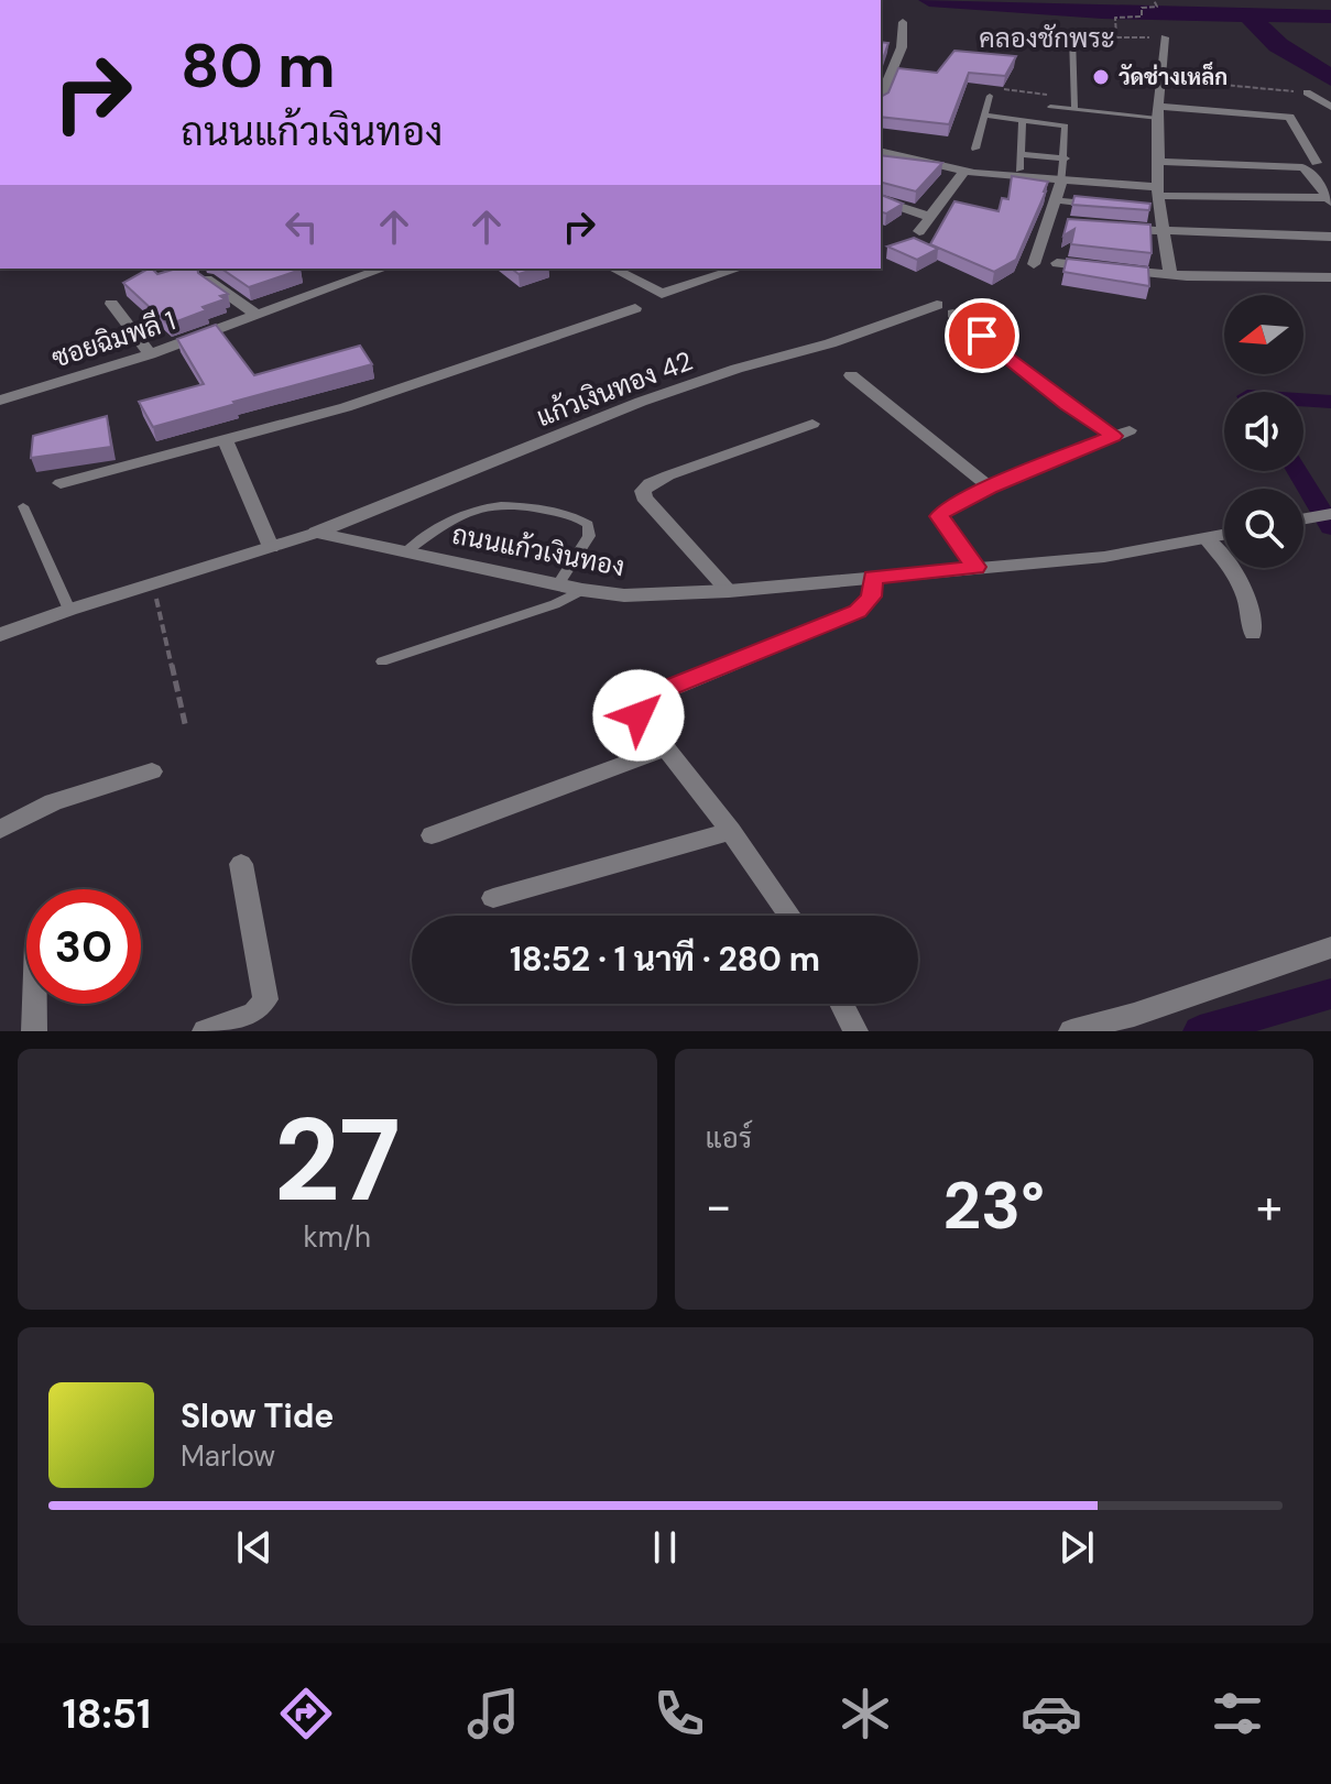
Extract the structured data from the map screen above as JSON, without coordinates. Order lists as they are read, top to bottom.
{
  "streets": {
    "street": ["ซอยฉิมพลี 1", "แก้วเงินทอง 42", "ถนนแก้วเงินทอง"]
  },
  "crossings": [
    ["แก้วเงินทอง 42", "ถนนแก้วเงินทอง"]
  ],
  "districts": ["คลองชักพระ"],
  "places": ["วัดช่างเหล็ก"],
  "north": "left",
  "page": {
    "turn": ["80 m", "ถนนแก้วเงินทอง"],
    "limit": "30",
    "trip": "18:52 · 1 นาที · 280 m",
    "tile": [
      ["27", "km/h"],
      "แอร์"
    ],
    "heat": ["−", "23°", "+"],
    "song": ["Slow Tide", "Marlow"],
    "tabs": "18:51"
  }
}
